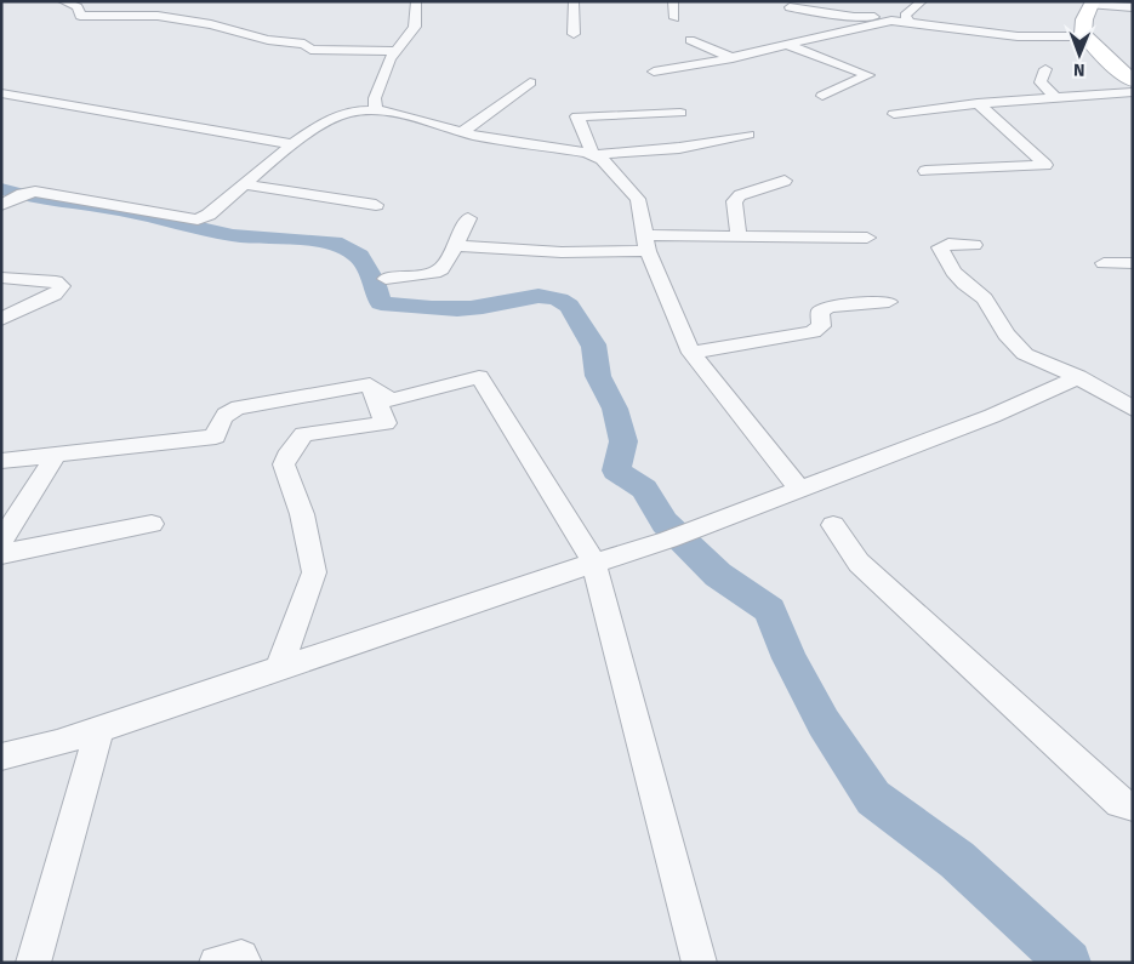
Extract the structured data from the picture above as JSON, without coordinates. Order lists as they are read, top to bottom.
{
  "north": "bottom"
}
